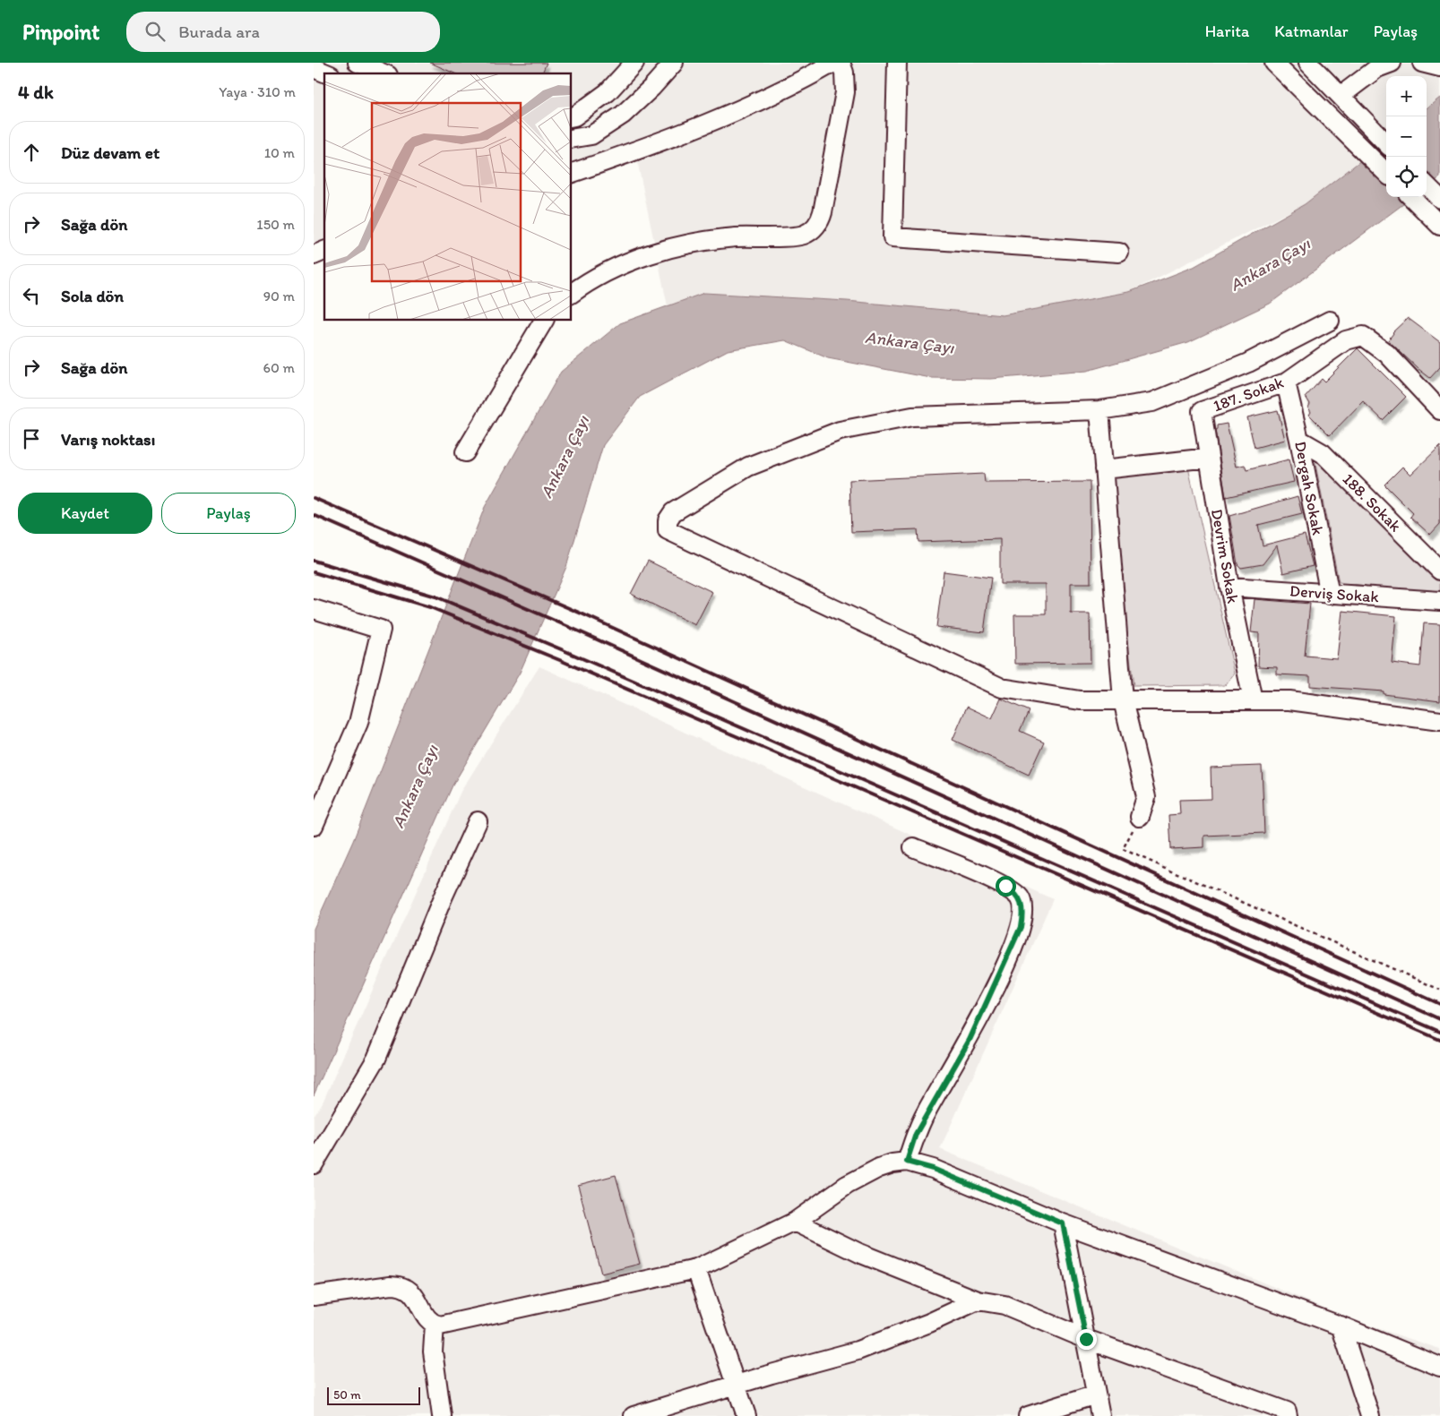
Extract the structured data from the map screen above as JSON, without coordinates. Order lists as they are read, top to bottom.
{
  "streets": {
    "street": [
      "187. Sokak",
      "Dergah Sokak",
      "188. Sokak",
      "Devrim Sokak",
      "Derviş Sokak"
    ]
  },
  "crossings": [
    ["187. Sokak", "Dergah Sokak"],
    ["187. Sokak", "Devrim Sokak"],
    ["Dergah Sokak", "188. Sokak"],
    ["Dergah Sokak", "Derviş Sokak"],
    ["Devrim Sokak", "Derviş Sokak"]
  ],
  "water": ["Ankara Çayı"],
  "scale_bar": "50 m",
  "page": {
    "header": "Pinpoint",
    "search": "Burada ara",
    "nav": ["Harita", "Katmanlar", "Paylaş"],
    "heading": ["4 dk", "Yaya · 310 m"],
    "map_buttons": ["+", "−"],
    "list": [
      ["Düz devam et", "10 m"],
      ["Sağa dön", "150 m"],
      ["Sola dön", "90 m"],
      ["Sağa dön", "60 m"],
      "Varış noktası"
    ],
    "buttons": ["Kaydet", "Paylaş"],
    "scale": "50 m"
  }
}
